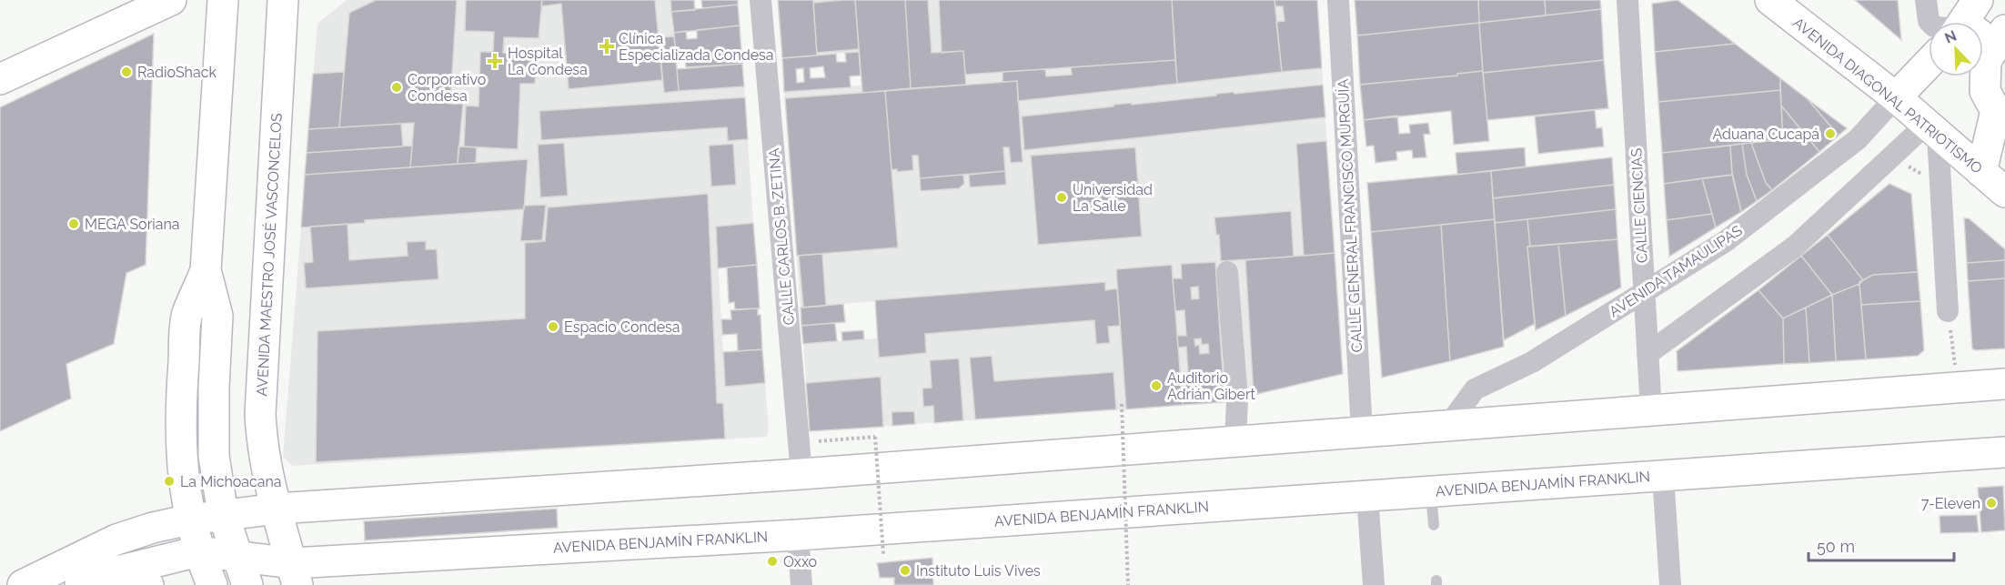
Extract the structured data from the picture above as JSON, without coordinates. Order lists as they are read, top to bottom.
{
  "streets": {
    "main road": [
      "AVENIDA DIAGONAL PATRIOTISMO",
      "AVENIDA MAESTRO JOSÉ VASCONCELOS",
      "AVENIDA TAMAULIPAS",
      "AVENIDA BENJAMÍN FRANKLIN"
    ],
    "street": ["CALLE CIENCIAS", "CALLE GENERAL FRANCISCO MURGUÍA", "CALLE CARLOS B. ZETINA"]
  },
  "crossings": [
    ["AVENIDA DIAGONAL PATRIOTISMO", "AVENIDA TAMAULIPAS"],
    ["CALLE CIENCIAS", "AVENIDA TAMAULIPAS"],
    ["AVENIDA MAESTRO JOSÉ VASCONCELOS", "AVENIDA BENJAMÍN FRANKLIN"]
  ],
  "places": {
    "health": ["Clínica Especializada Condesa", "Hospital La Condesa"],
    "other": [
      "RadioShack",
      "Corporativo Condesa",
      "Aduana Cucapá",
      "Universidad La Salle",
      "MEGA Soriana",
      "Espacio Condesa",
      "Auditorio Adrián Gibert",
      "La Michoacana",
      "7-Eleven",
      "Oxxo",
      "Instituto Luis Vives"
    ]
  },
  "scale_bar": "50 m",
  "north": "top left"
}
